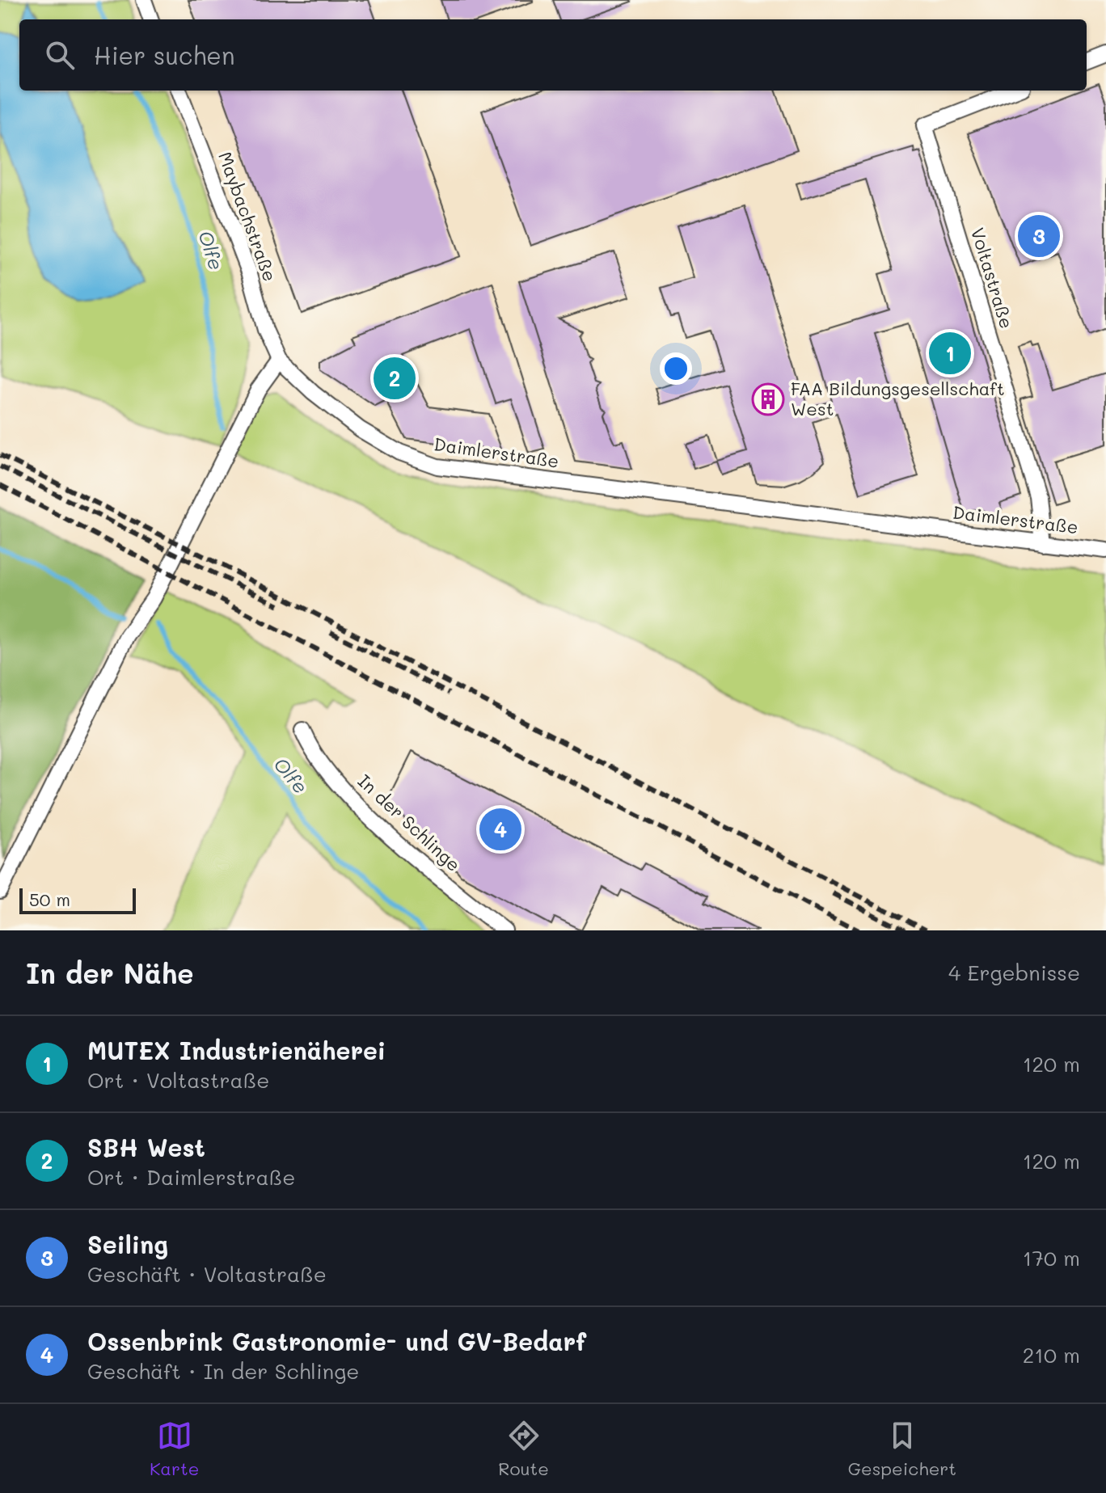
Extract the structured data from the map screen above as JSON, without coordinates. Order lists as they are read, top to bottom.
{
  "streets": {
    "street": [
      "Maybachstraße",
      "Voltastraße",
      "Daimlerstraße",
      "In der Schlinge"
    ]
  },
  "crossings": [
    ["Maybachstraße", "Daimlerstraße"],
    ["Voltastraße", "Daimlerstraße"]
  ],
  "water": ["Olfe"],
  "places": {
    "building": ["FAA Bildungsgesellschaft West"]
  },
  "scale_bar": "50 m",
  "page": {
    "search": "Hier suchen",
    "pins": [
      "3",
      "1",
      "2",
      "4"
    ],
    "scale": "50 m",
    "heading": ["In der Nähe", "4 Ergebnisse"],
    "list": [
      {
        "mark": "1",
        "name": "MUTEX Industrienäherei",
        "note": "Ort · Voltastraße",
        "value": "120 m"
      },
      {
        "mark": "2",
        "name": "SBH West",
        "note": "Ort · Daimlerstraße",
        "value": "120 m"
      },
      {
        "mark": "3",
        "name": "Seiling",
        "note": "Geschäft · Voltastraße",
        "value": "170 m"
      },
      {
        "mark": "4",
        "name": "Ossenbrink Gastronomie- und GV-Bedarf",
        "note": "Geschäft · In der Schlinge",
        "value": "210 m"
      }
    ],
    "nav": ["Karte", "Route", "Gespeichert"]
  }
}
